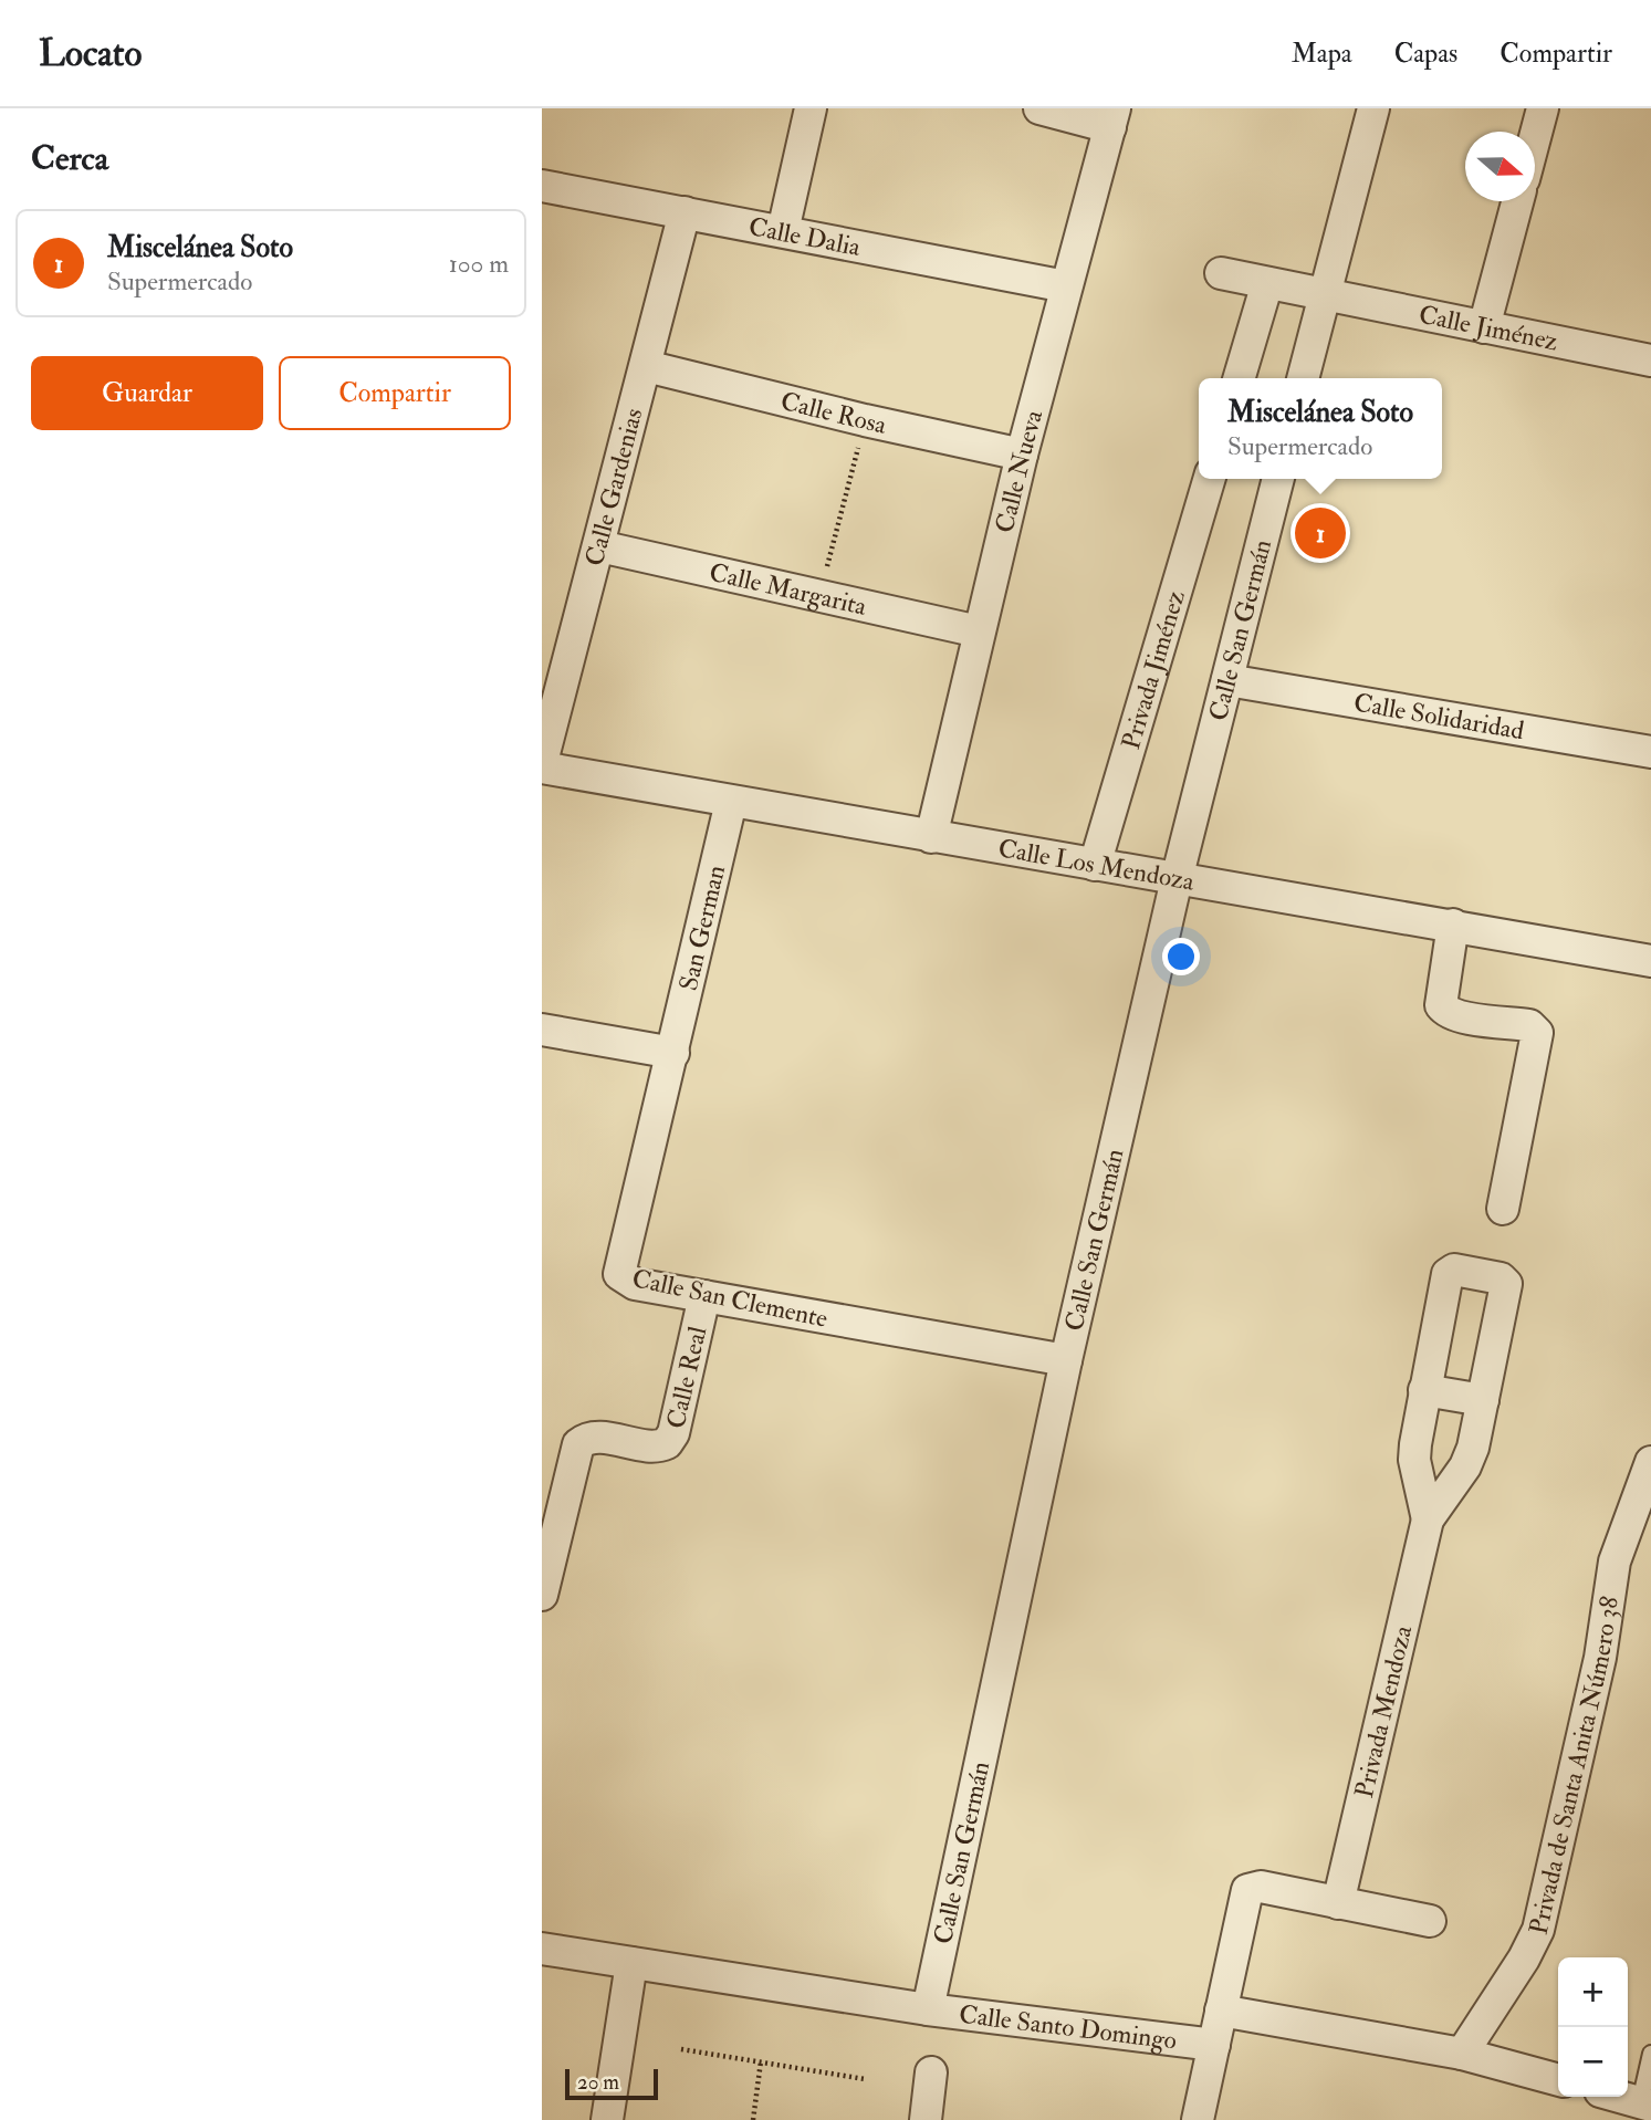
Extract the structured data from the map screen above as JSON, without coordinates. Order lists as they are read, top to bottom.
{
  "streets": {
    "street": [
      "Calle Dalia",
      "Calle Jiménez",
      "Calle Rosa",
      "Calle Nueva",
      "Calle Gardenias",
      "Calle Margarita",
      "Calle San Germán",
      "Privada Jiménez",
      "Calle Solidaridad",
      "Calle Los Mendoza",
      "San German",
      "Calle San Clemente",
      "Calle Real",
      "Privada Mendoza",
      "Privada de Santa Anita Número 38",
      "Calle Santo Domingo"
    ]
  },
  "crossings": [
    ["Calle Dalia", "Calle Nueva"],
    ["Calle Dalia", "Calle Gardenias"],
    ["Calle Rosa", "Calle Nueva"],
    ["Calle Rosa", "Calle Gardenias"],
    ["Calle Nueva", "Calle Margarita"],
    ["Calle Nueva", "Calle Los Mendoza"],
    ["Calle Gardenias", "Calle Margarita"],
    ["Calle Gardenias", "Calle Los Mendoza"],
    ["Calle San Germán", "Calle Solidaridad"],
    ["Calle San Germán", "Calle Los Mendoza"],
    ["Calle San Germán", "Calle San Clemente"],
    ["Calle San Germán", "Calle Santo Domingo"],
    ["Privada Jiménez", "Calle Los Mendoza"],
    ["Calle Los Mendoza", "San German"],
    ["San German", "Calle San Clemente"],
    ["Calle San Clemente", "Calle Real"]
  ],
  "scale_bar": "20 m",
  "north": "right",
  "page": {
    "header": "Locato",
    "nav": ["Mapa", "Capas", "Compartir"],
    "heading": "Cerca",
    "list": [
      {
        "mark": "1",
        "name": "Miscelánea Soto",
        "note": "Supermercado",
        "value": "100 m"
      }
    ],
    "buttons": ["Guardar", "Compartir"],
    "popup": ["Miscelánea Soto", "Supermercado"],
    "pins": "1",
    "map_buttons": ["+", "−"],
    "scale": "20 m"
  }
}
